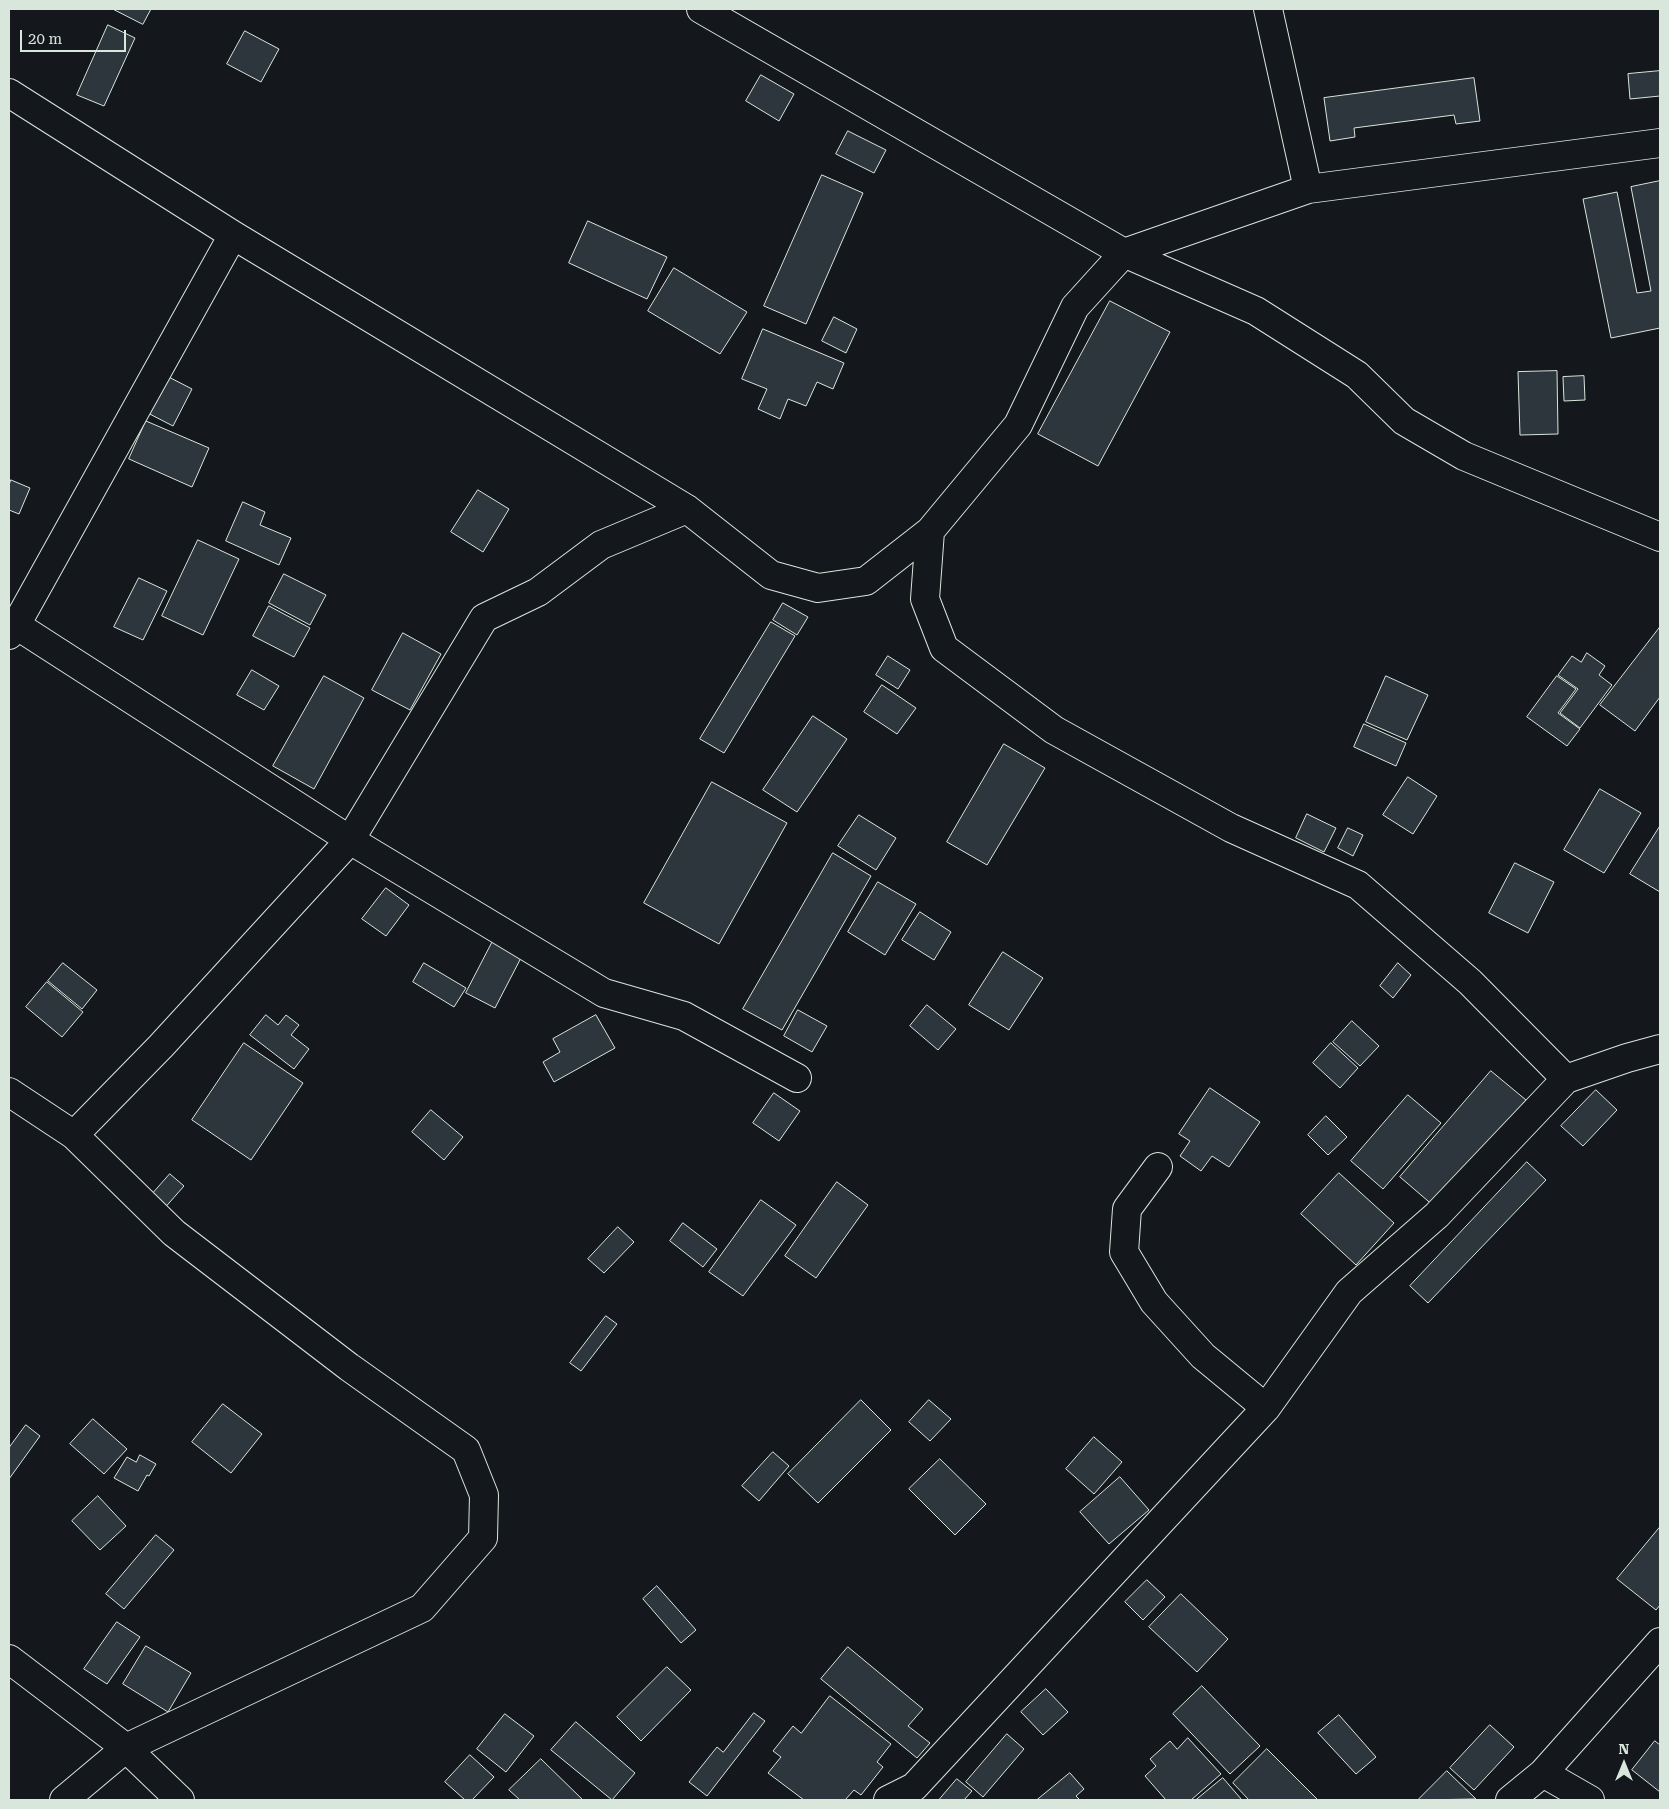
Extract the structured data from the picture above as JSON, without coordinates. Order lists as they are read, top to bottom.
{
  "scale_bar": "20 m",
  "north": "top"
}
